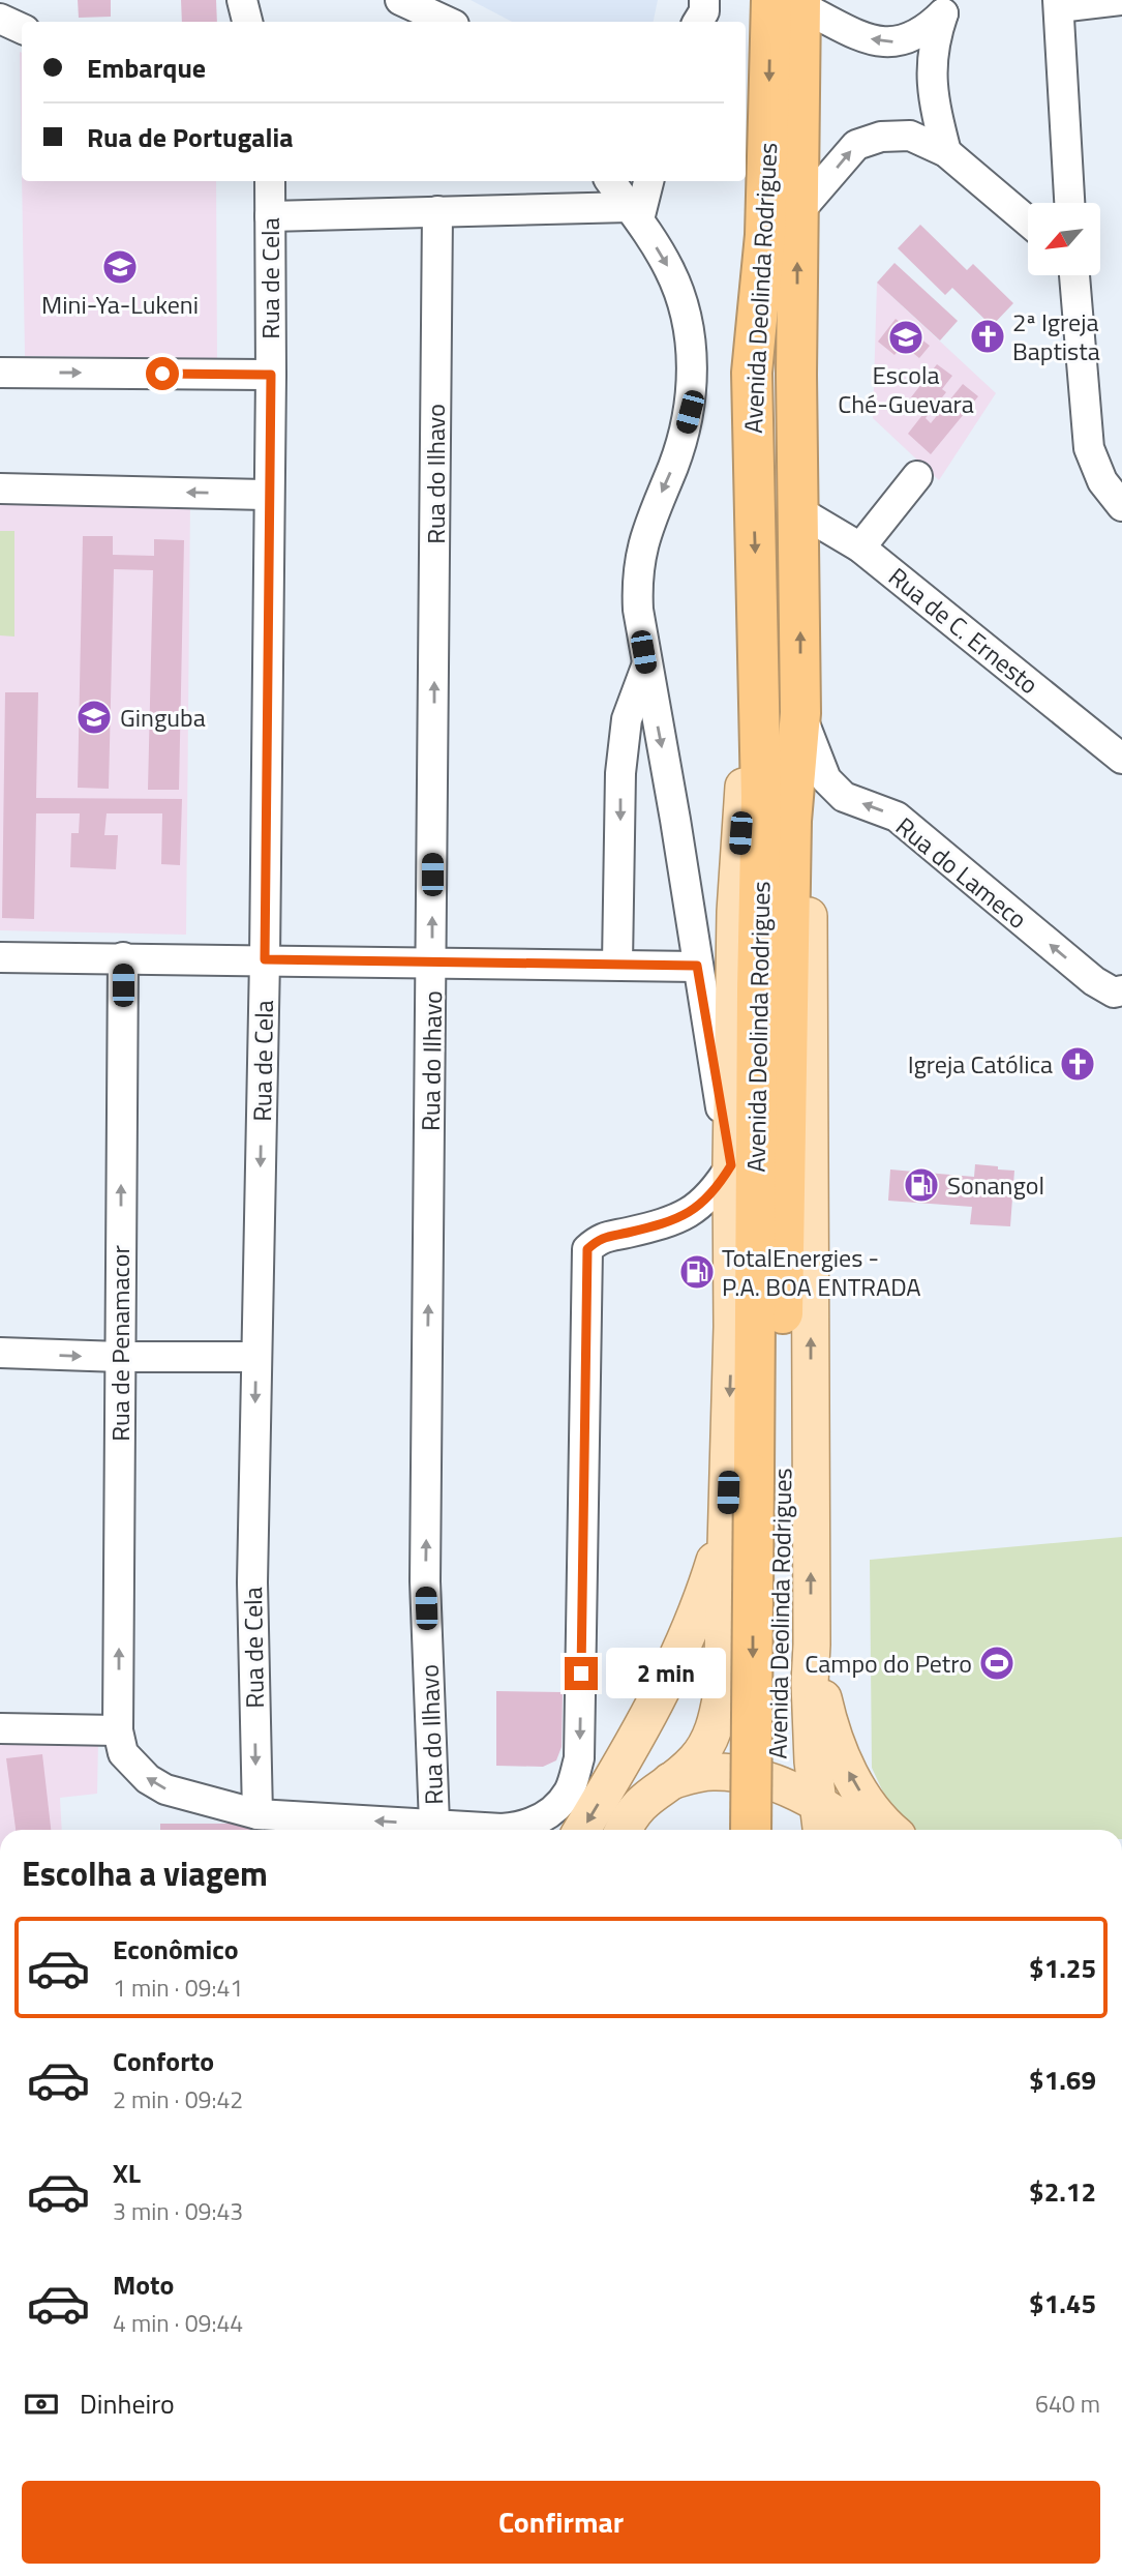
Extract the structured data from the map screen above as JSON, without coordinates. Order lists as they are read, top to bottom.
{
  "streets": {
    "highway": ["Avenida Deolinda Rodrigues"],
    "street": [
      "Rua de Cela",
      "Rua do Ilhavo",
      "Rua de C. Ernesto",
      "Rua do Lameco",
      "Rua de Penamacor"
    ]
  },
  "crossings": [
    ["Avenida Deolinda Rodrigues", "Rua de C. Ernesto"],
    ["Avenida Deolinda Rodrigues", "Rua do Lameco"]
  ],
  "one_way": ["Rua de Cela", "Rua do Lameco", "Rua de Penamacor"],
  "places": {
    "school or university": ["Mini-Ya-Lukeni", "Escola Ché-Guevara", "Ginguba"],
    "church": ["2ª Igreja Baptista", "Igreja Católica"],
    "fuel station": ["Sonangol", "TotalEnergies - P.A. BOA ENTRADA"],
    "sports": ["Campo do Petro"]
  },
  "north": "bottom left",
  "page": {
    "banner": ["Embarque", "Rua de Portugalia"],
    "bubble": "2 min",
    "heading": "Escolha a viagem",
    "list": [
      {
        "name": "Econômico",
        "note": "1 min · 09:41",
        "value": "$1.25"
      },
      {
        "name": "Conforto",
        "note": "2 min · 09:42",
        "value": "$1.69"
      },
      {
        "name": "XL",
        "note": "3 min · 09:43",
        "value": "$2.12"
      },
      {
        "name": "Moto",
        "note": "4 min · 09:44",
        "value": "$1.45"
      }
    ],
    "pay": ["Dinheiro", "640 m"],
    "buttons": "Confirmar"
  }
}
